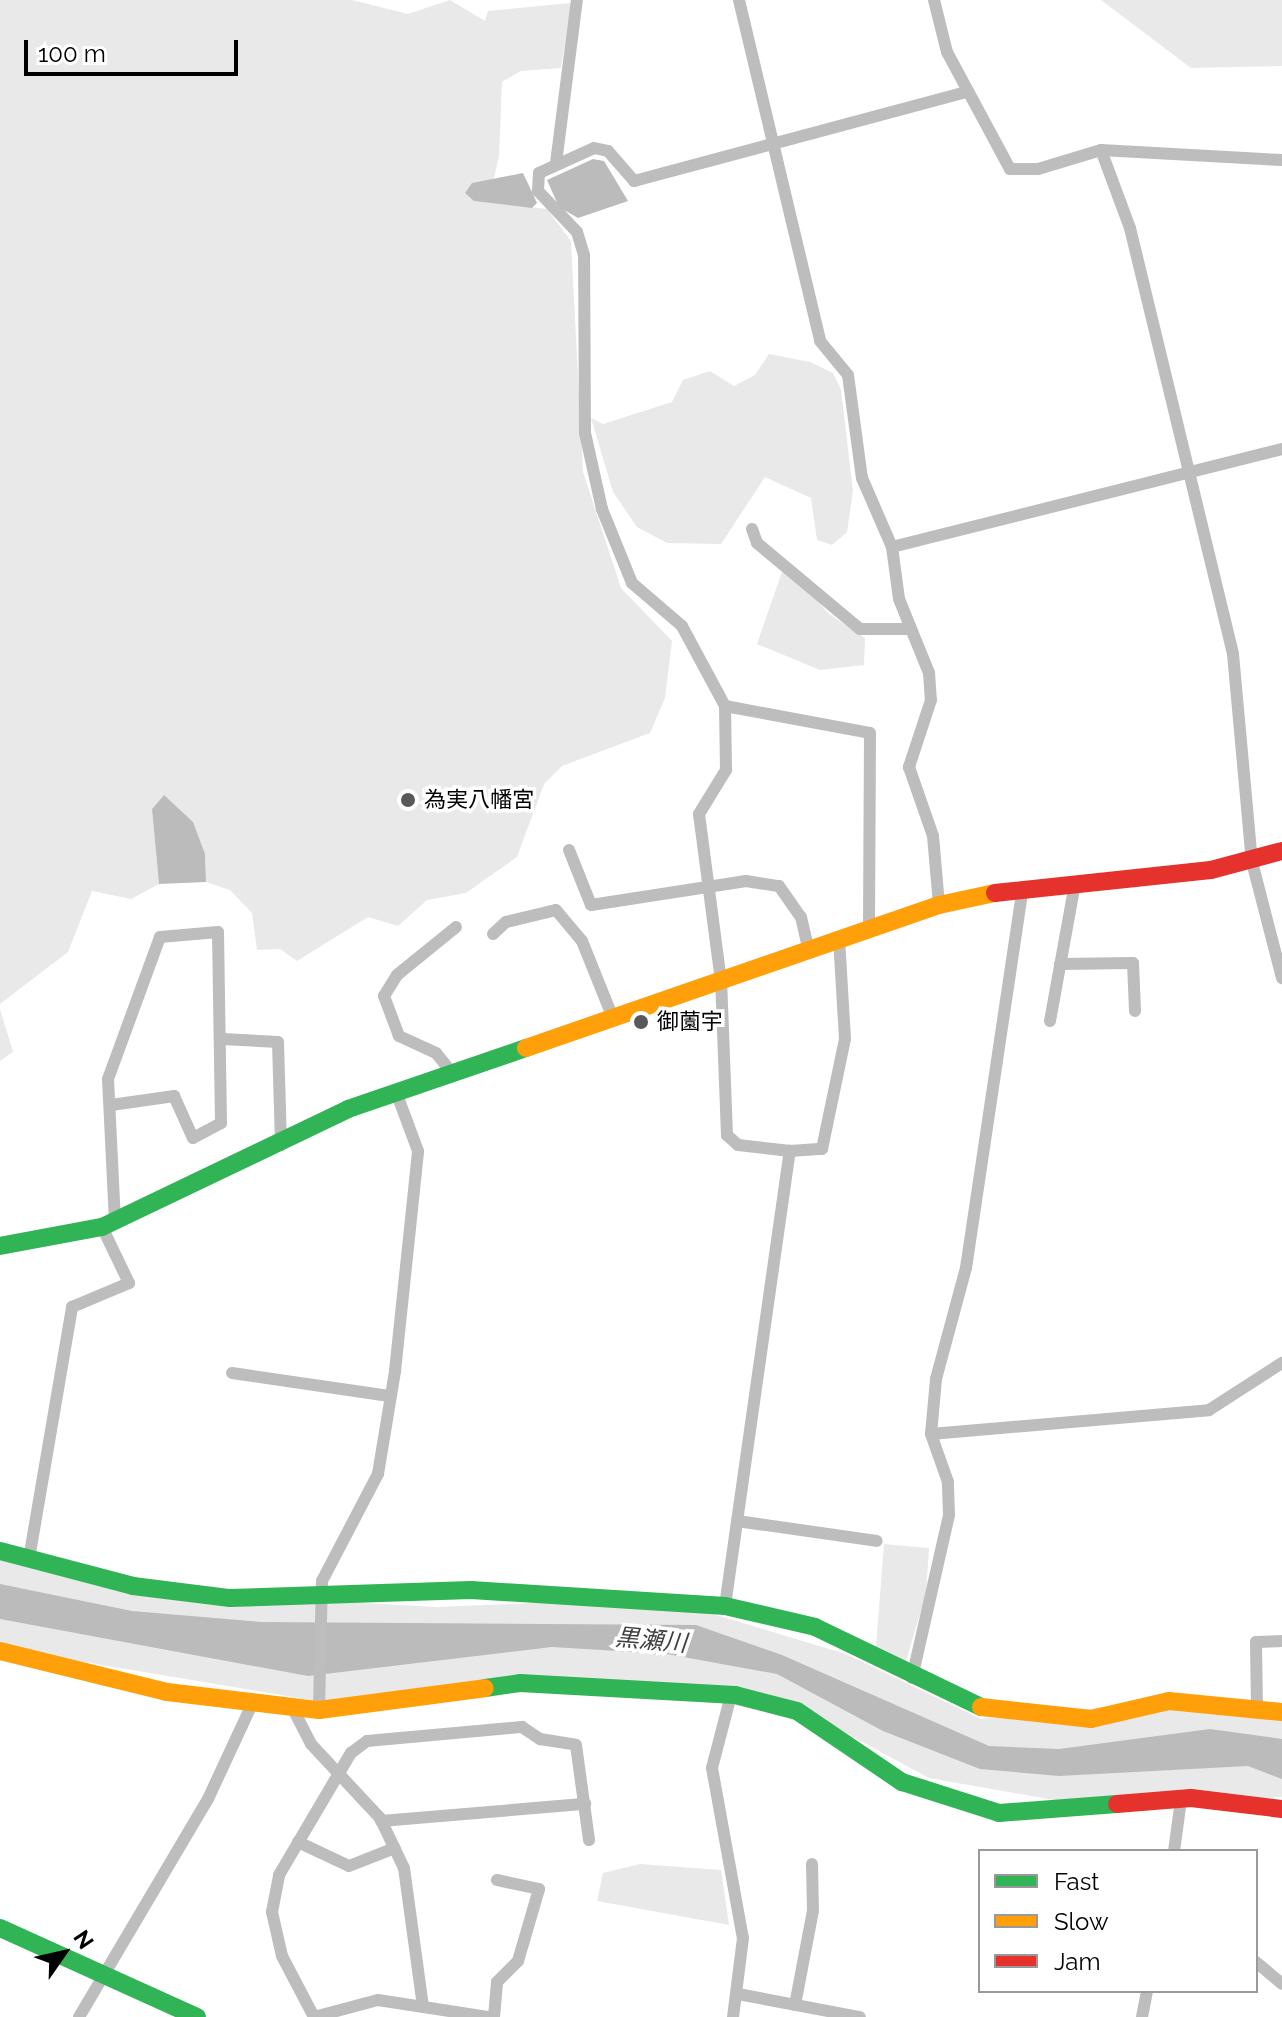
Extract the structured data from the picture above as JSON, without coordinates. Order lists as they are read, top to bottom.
{
  "water": ["黒瀬川"],
  "places": ["為実八幡宮", "御薗宇"],
  "legend": ["Fast", "Slow", "Jam"],
  "scale_bar": "100 m",
  "north": "top right"
}
